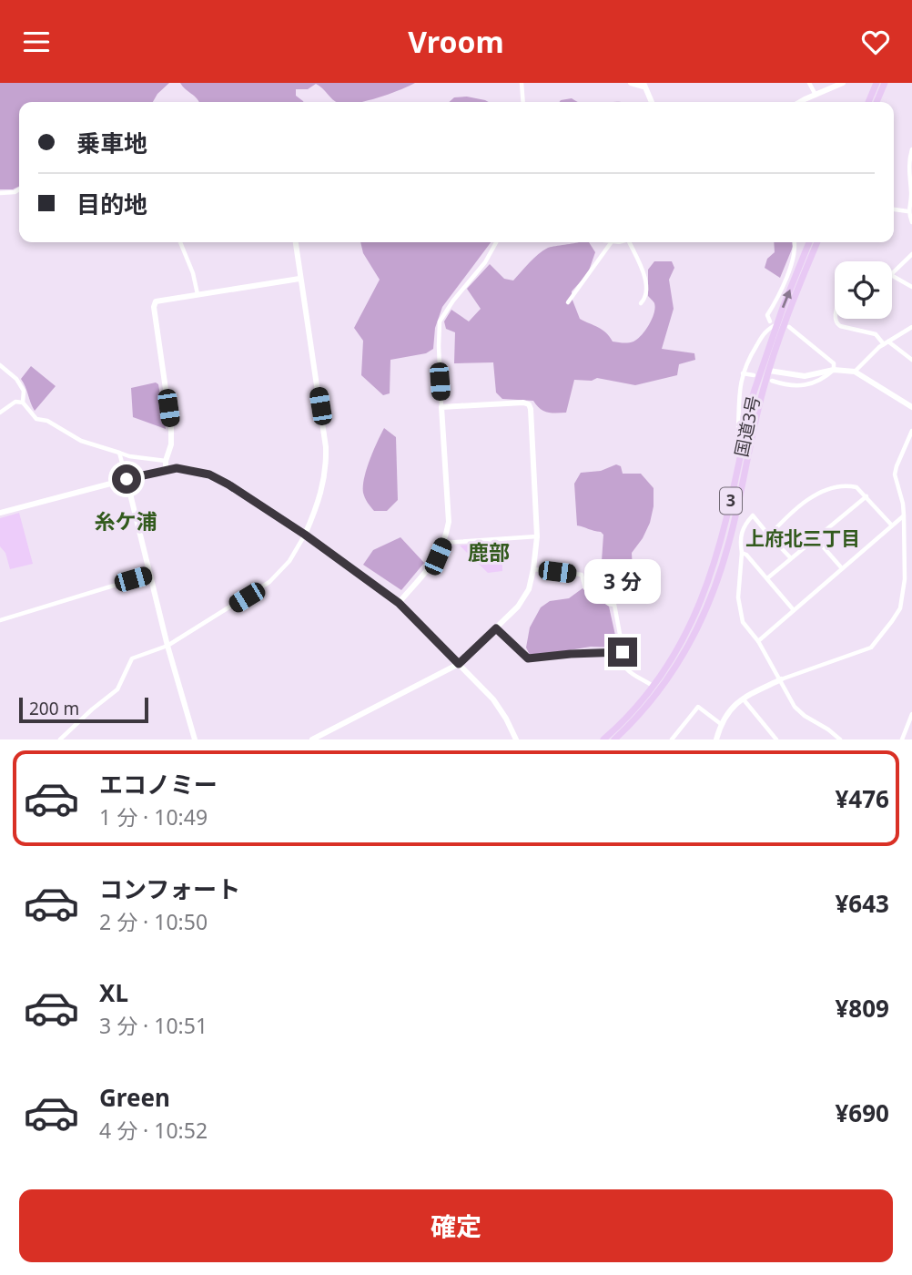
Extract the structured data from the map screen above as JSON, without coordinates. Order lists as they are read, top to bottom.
{
  "streets": {
    "highway": ["国道3号", "3"]
  },
  "districts": ["糸ケ浦", "上府北三丁目", "鹿部"],
  "scale_bar": "200 m",
  "page": {
    "header": "Vroom",
    "banner": ["乗車地", "目的地"],
    "bubble": "3 分",
    "scale": "200 m",
    "list": [
      {
        "name": "エコノミー",
        "note": "1 分 · 10:49",
        "value": "¥476"
      },
      {
        "name": "コンフォート",
        "note": "2 分 · 10:50",
        "value": "¥643"
      },
      {
        "name": "XL",
        "note": "3 分 · 10:51",
        "value": "¥809"
      },
      {
        "name": "Green",
        "note": "4 分 · 10:52",
        "value": "¥690"
      }
    ],
    "buttons": "確定"
  }
}
